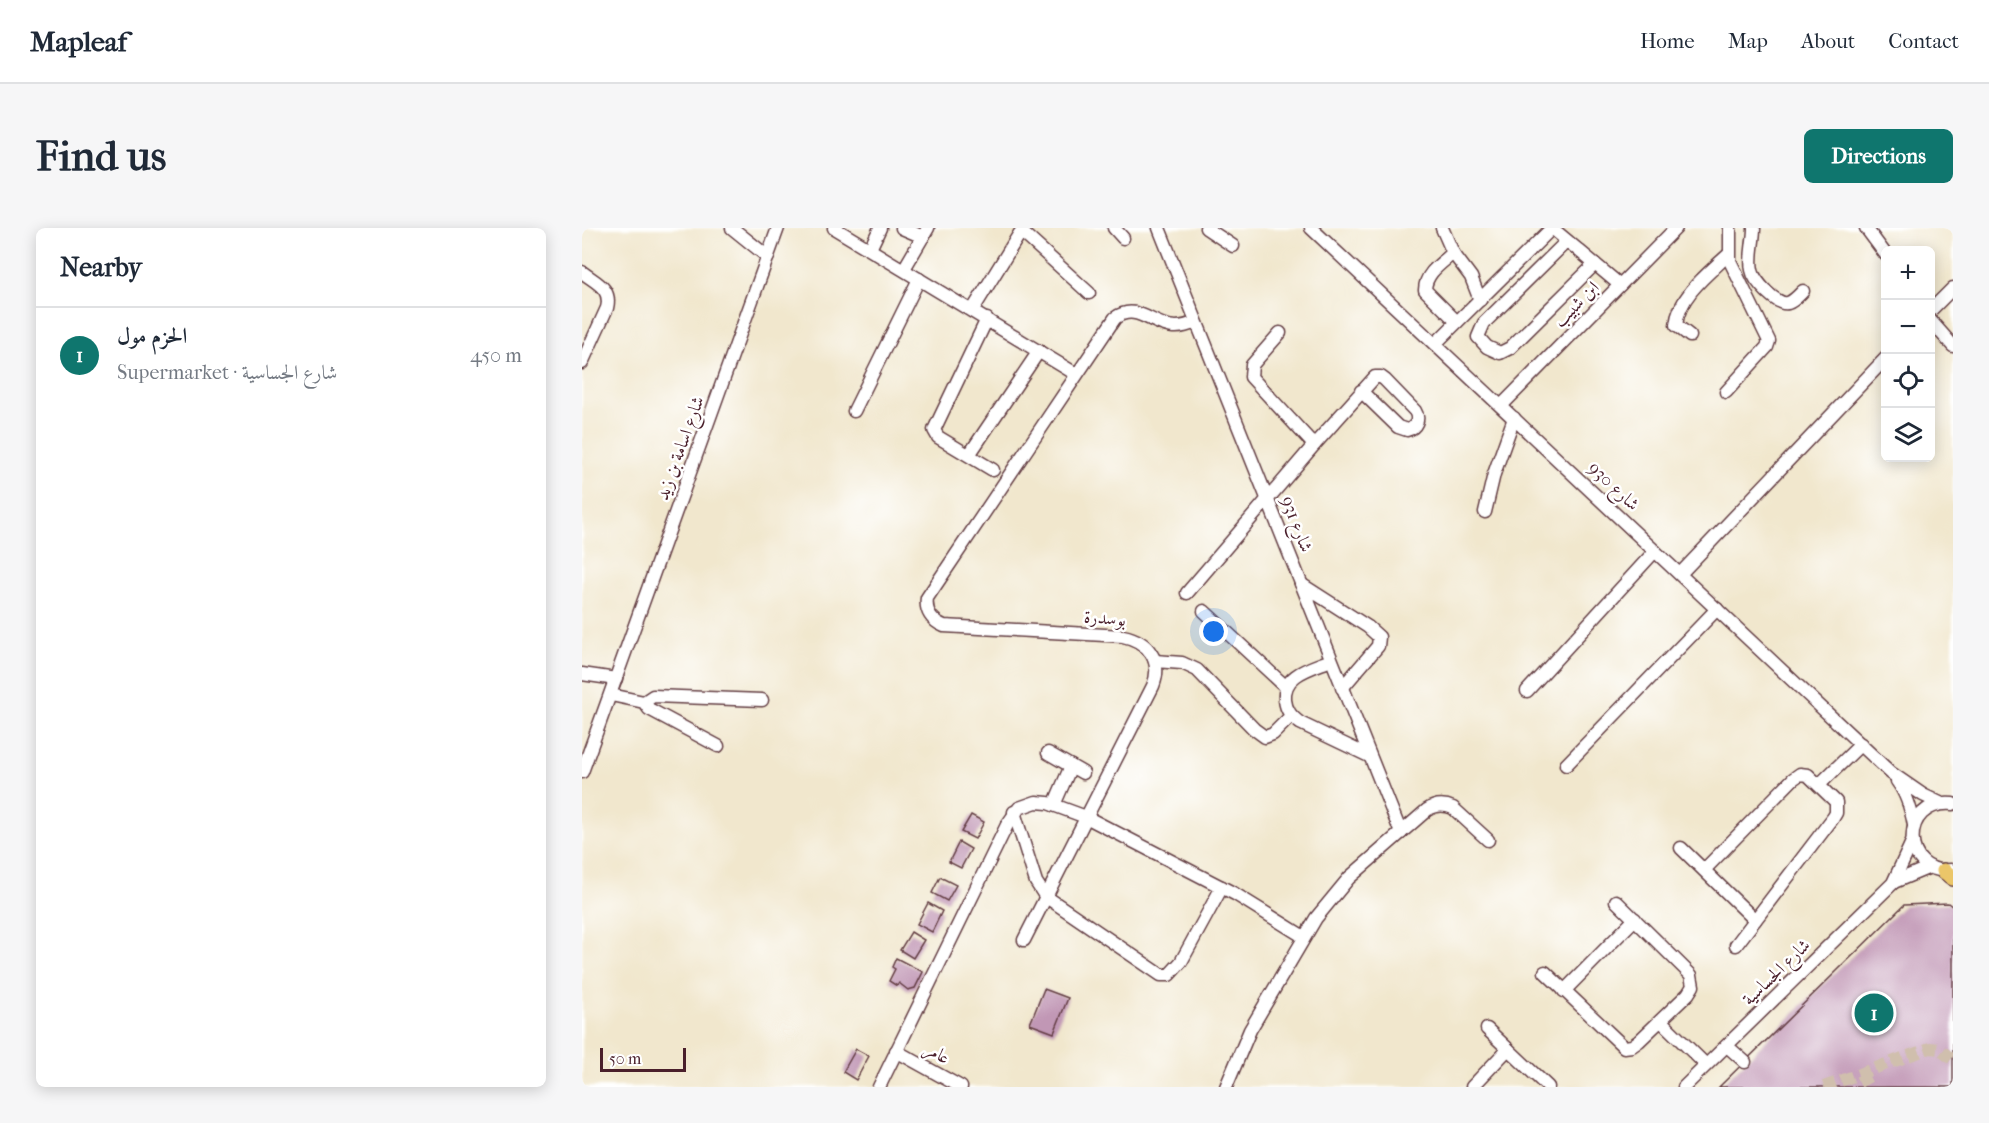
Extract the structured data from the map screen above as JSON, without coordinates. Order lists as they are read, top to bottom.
{
  "streets": {
    "street": [
      "ابن شبيب",
      "شارع اسامة بن زيد",
      "شارع 930",
      "شارع 931",
      "بوسدرة",
      "شارع الجساسية",
      "عامر"
    ]
  },
  "crossings": [
    ["ابن شبيب", "شارع 930"],
    ["شارع 930", "شارع الجساسية"],
    ["شارع 931", "بوسدرة"]
  ],
  "scale_bar": "50 m",
  "page": {
    "header": "Mapleaf",
    "nav": [
      "Home",
      "Map",
      "About",
      "Contact"
    ],
    "buttons": "Directions",
    "title": "Find us",
    "heading": "Nearby",
    "map_buttons": ["+", "−"],
    "list": [
      {
        "mark": "1",
        "name": "الحزم مول",
        "note": "Supermarket · شارع الجساسية",
        "value": "450 m"
      }
    ],
    "pins": "1",
    "scale": "50 m"
  }
}
